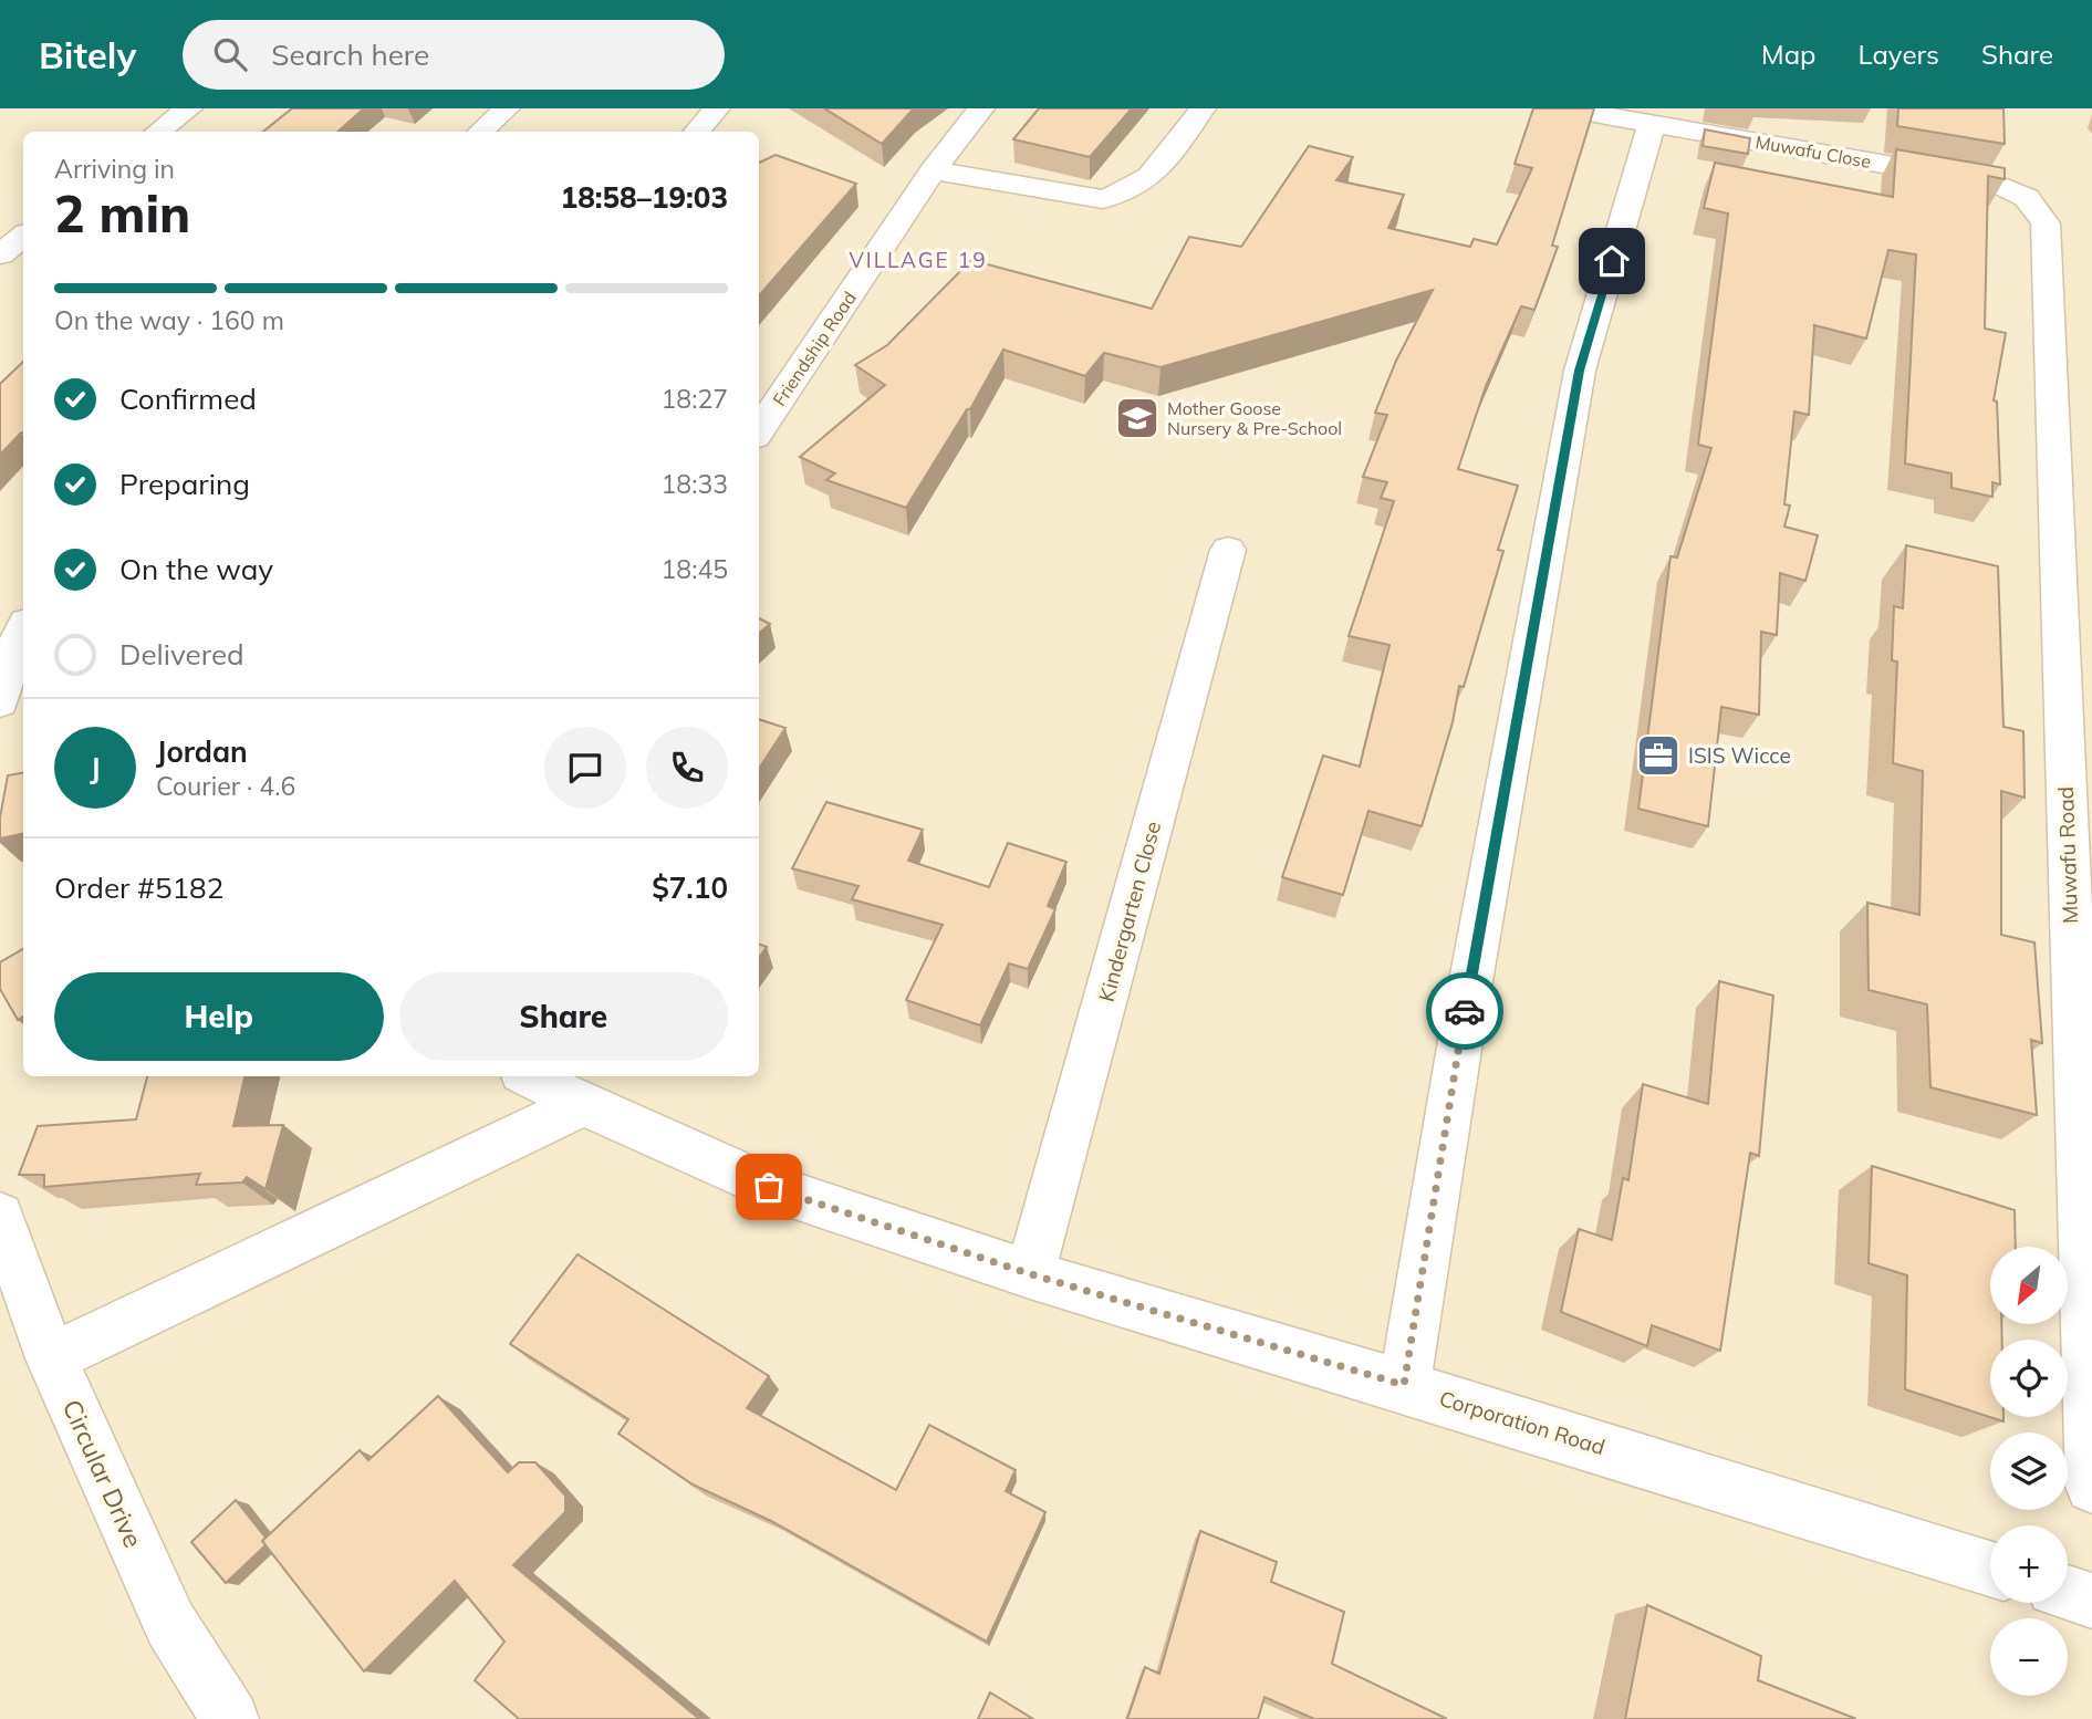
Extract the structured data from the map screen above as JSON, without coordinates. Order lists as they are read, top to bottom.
{
  "streets": {
    "street": [
      "Muwafu Close",
      "Friendship Road",
      "Muwafu Road",
      "Kindergarten Close",
      "Corporation Road",
      "Circular Drive"
    ]
  },
  "crossings": [
    ["Muwafu Close", "Muwafu Road"],
    ["Kindergarten Close", "Corporation Road"]
  ],
  "districts": ["VILLAGE 19"],
  "places": {
    "school or university": ["Mother Goose Nursery & Pre-School"],
    "office": ["ISIS Wicce"]
  },
  "north": "bottom left",
  "page": {
    "header": "Bitely",
    "search": "Search here",
    "nav": ["Map", "Layers", "Share"],
    "heading": ["2 min", "Arriving in", "18:58–19:03"],
    "panel": [
      "Jordan",
      "Courier · 4.6",
      "Order #5182",
      "$7.10"
    ],
    "bar": "On the way · 160 m",
    "list": [
      ["Confirmed", "18:27"],
      ["Preparing", "18:33"],
      ["On the way", "18:45"],
      "Delivered"
    ],
    "round": "J",
    "buttons": ["Help", "Share"],
    "map_buttons": ["+", "−"]
  }
}
